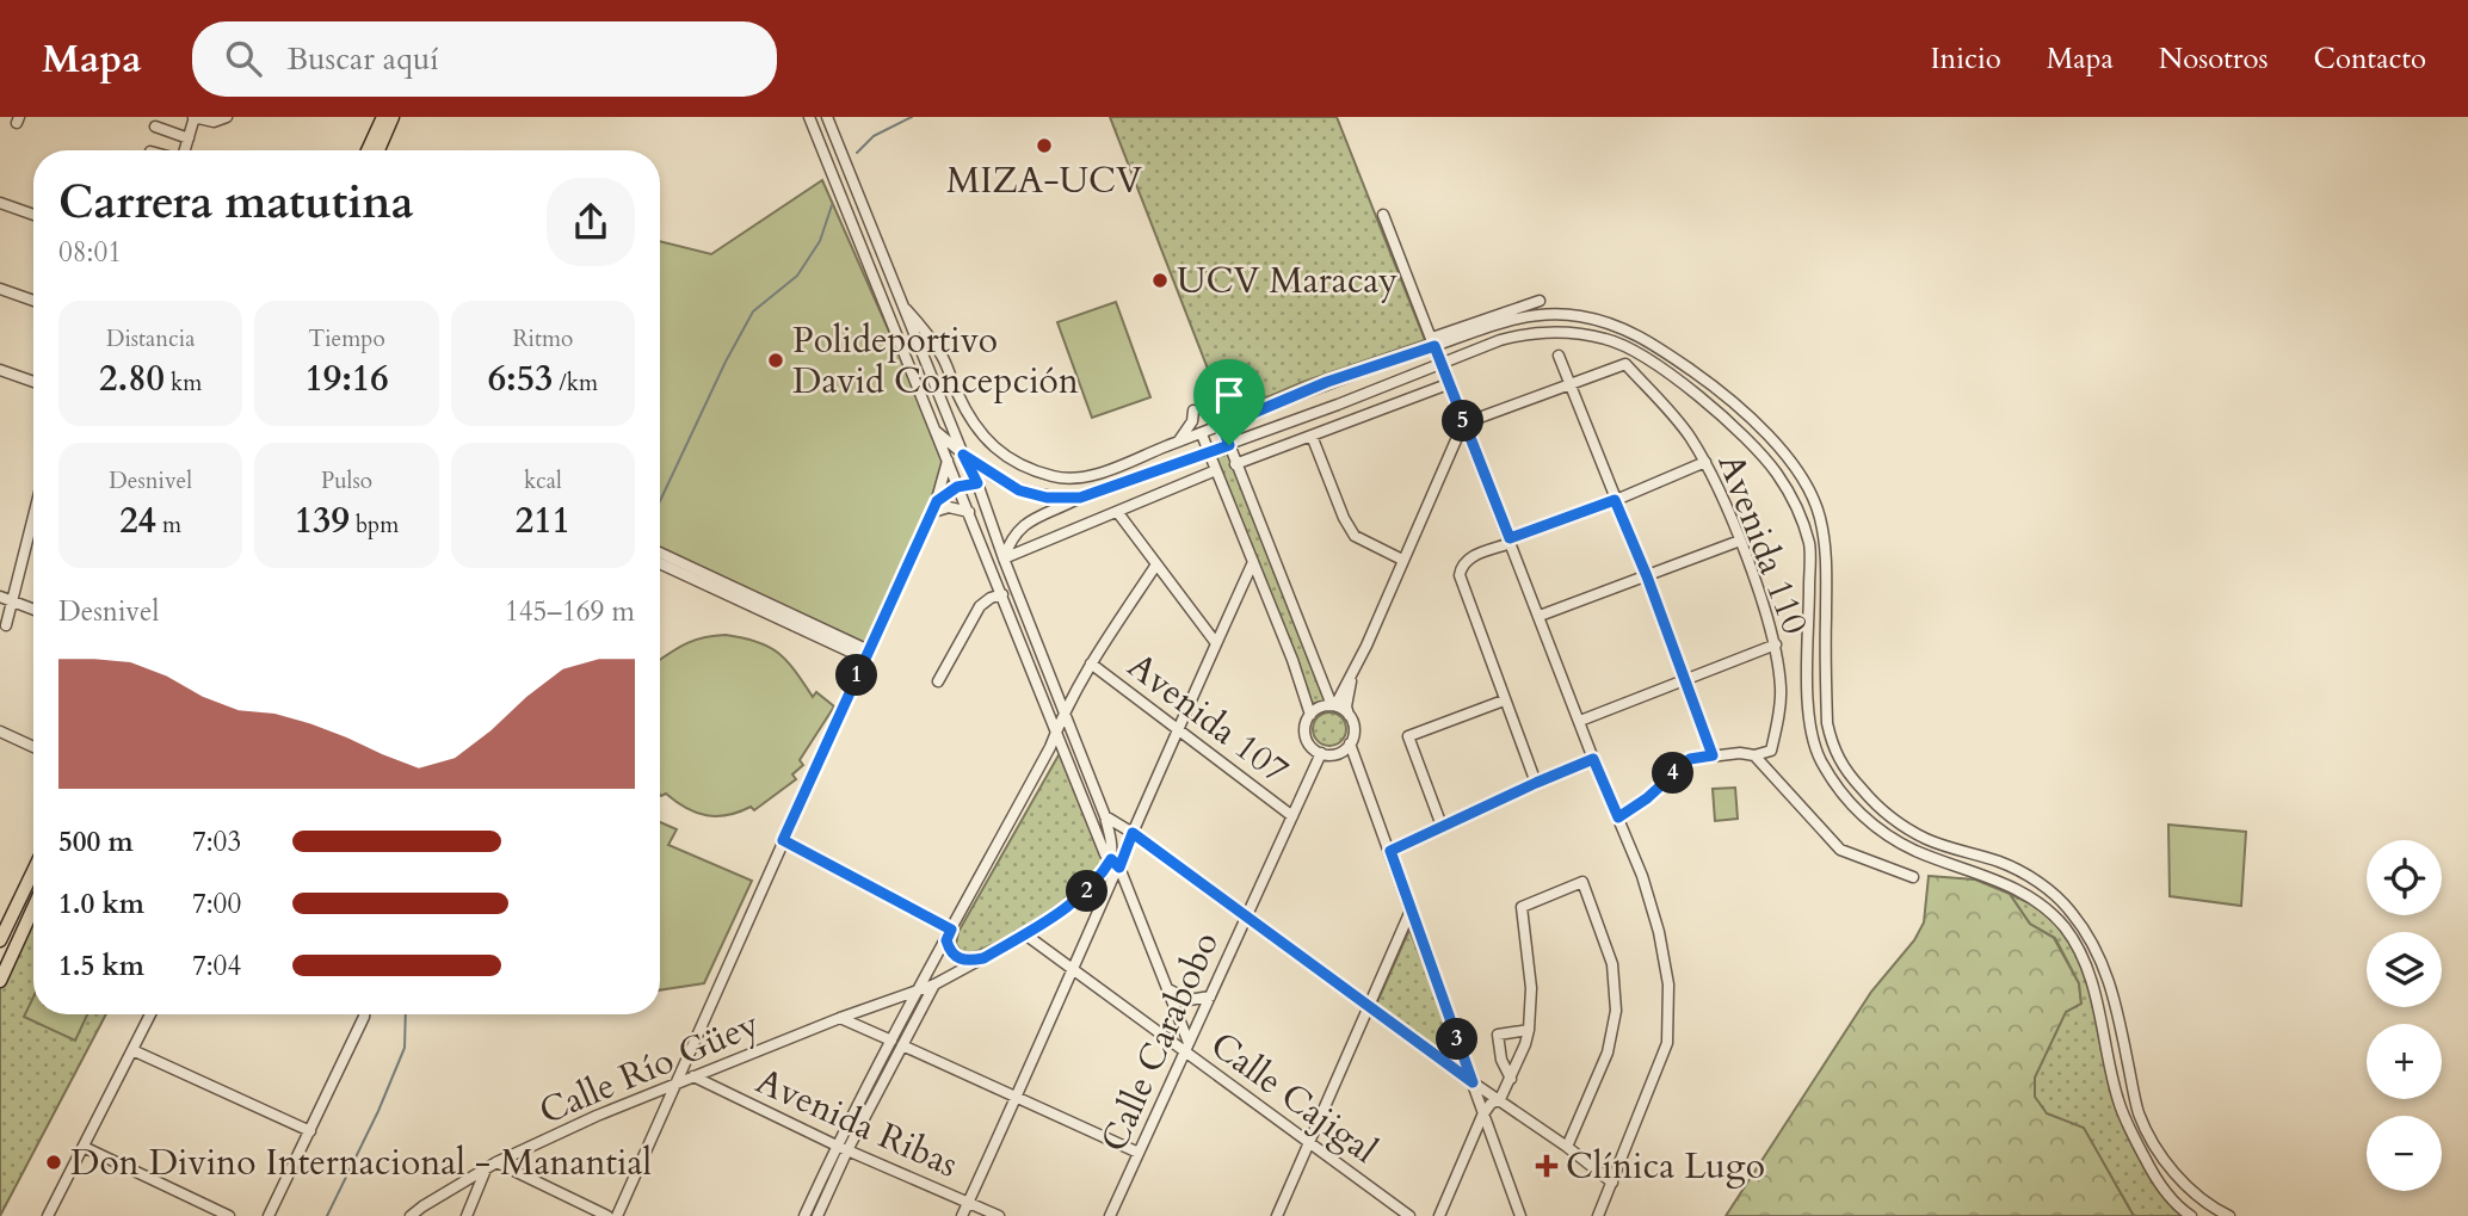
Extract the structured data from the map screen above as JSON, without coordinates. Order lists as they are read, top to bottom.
{
  "streets": {
    "street": [
      "Avenida 110",
      "Avenida 107",
      "Calle Carabobo",
      "Calle Río Güey",
      "Calle Cajigal",
      "Avenida Ribas"
    ]
  },
  "crossings": [
    ["Avenida 107", "Calle Carabobo"],
    ["Calle Carabobo", "Calle Cajigal"],
    ["Calle Río Güey", "Calle Cajigal"],
    ["Calle Río Güey", "Avenida Ribas"]
  ],
  "places": {
    "other": [
      "MIZA-UCV",
      "UCV Maracay",
      "Polideportivo David Concepción",
      "Don Divino Internacional - Manantial"
    ],
    "health": ["Clínica Lugo"]
  },
  "page": {
    "header": "Mapa",
    "search": "Buscar aquí",
    "nav": [
      "Inicio",
      "Mapa",
      "Nosotros",
      "Contacto"
    ],
    "heading": ["Carrera matutina", "08:01"],
    "stats": [
      ["Distancia", "2.80 km"],
      ["Tiempo", "19:16"],
      ["Ritmo", "6:53 /km"],
      ["Desnivel", "24 m"],
      ["Pulso", "139 bpm"],
      ["kcal", "211"]
    ],
    "pins": [
      "5",
      "1",
      "4",
      "2",
      "3"
    ],
    "chart": ["Desnivel", "145–169 m"],
    "list": [
      {
        "name": "500 m",
        "note": "7:03"
      },
      {
        "name": "1.0 km",
        "note": "7:00"
      },
      {
        "name": "1.5 km",
        "note": "7:04"
      }
    ],
    "map_buttons": ["+", "−"]
  }
}
